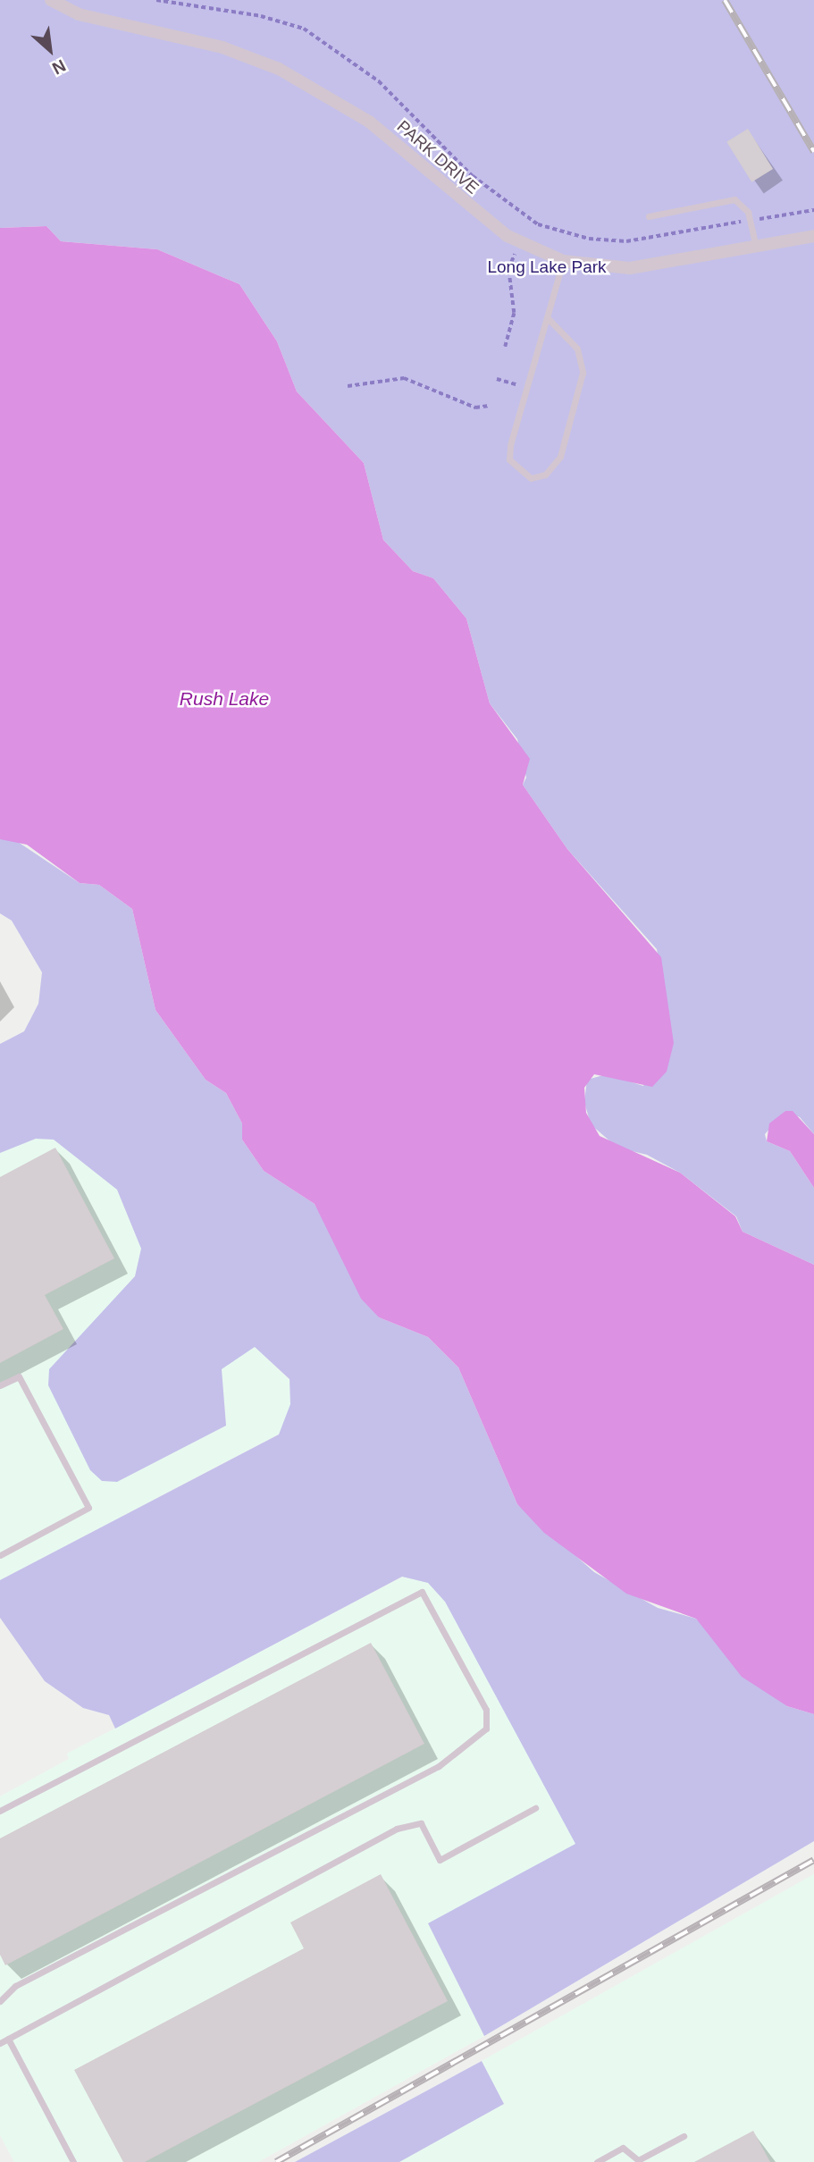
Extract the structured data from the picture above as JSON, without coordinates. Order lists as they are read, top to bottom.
{
  "streets": {
    "street": ["PARK DRIVE"]
  },
  "water": ["Rush Lake"],
  "parks": ["Long Lake Park"],
  "north": "bottom right"
}
